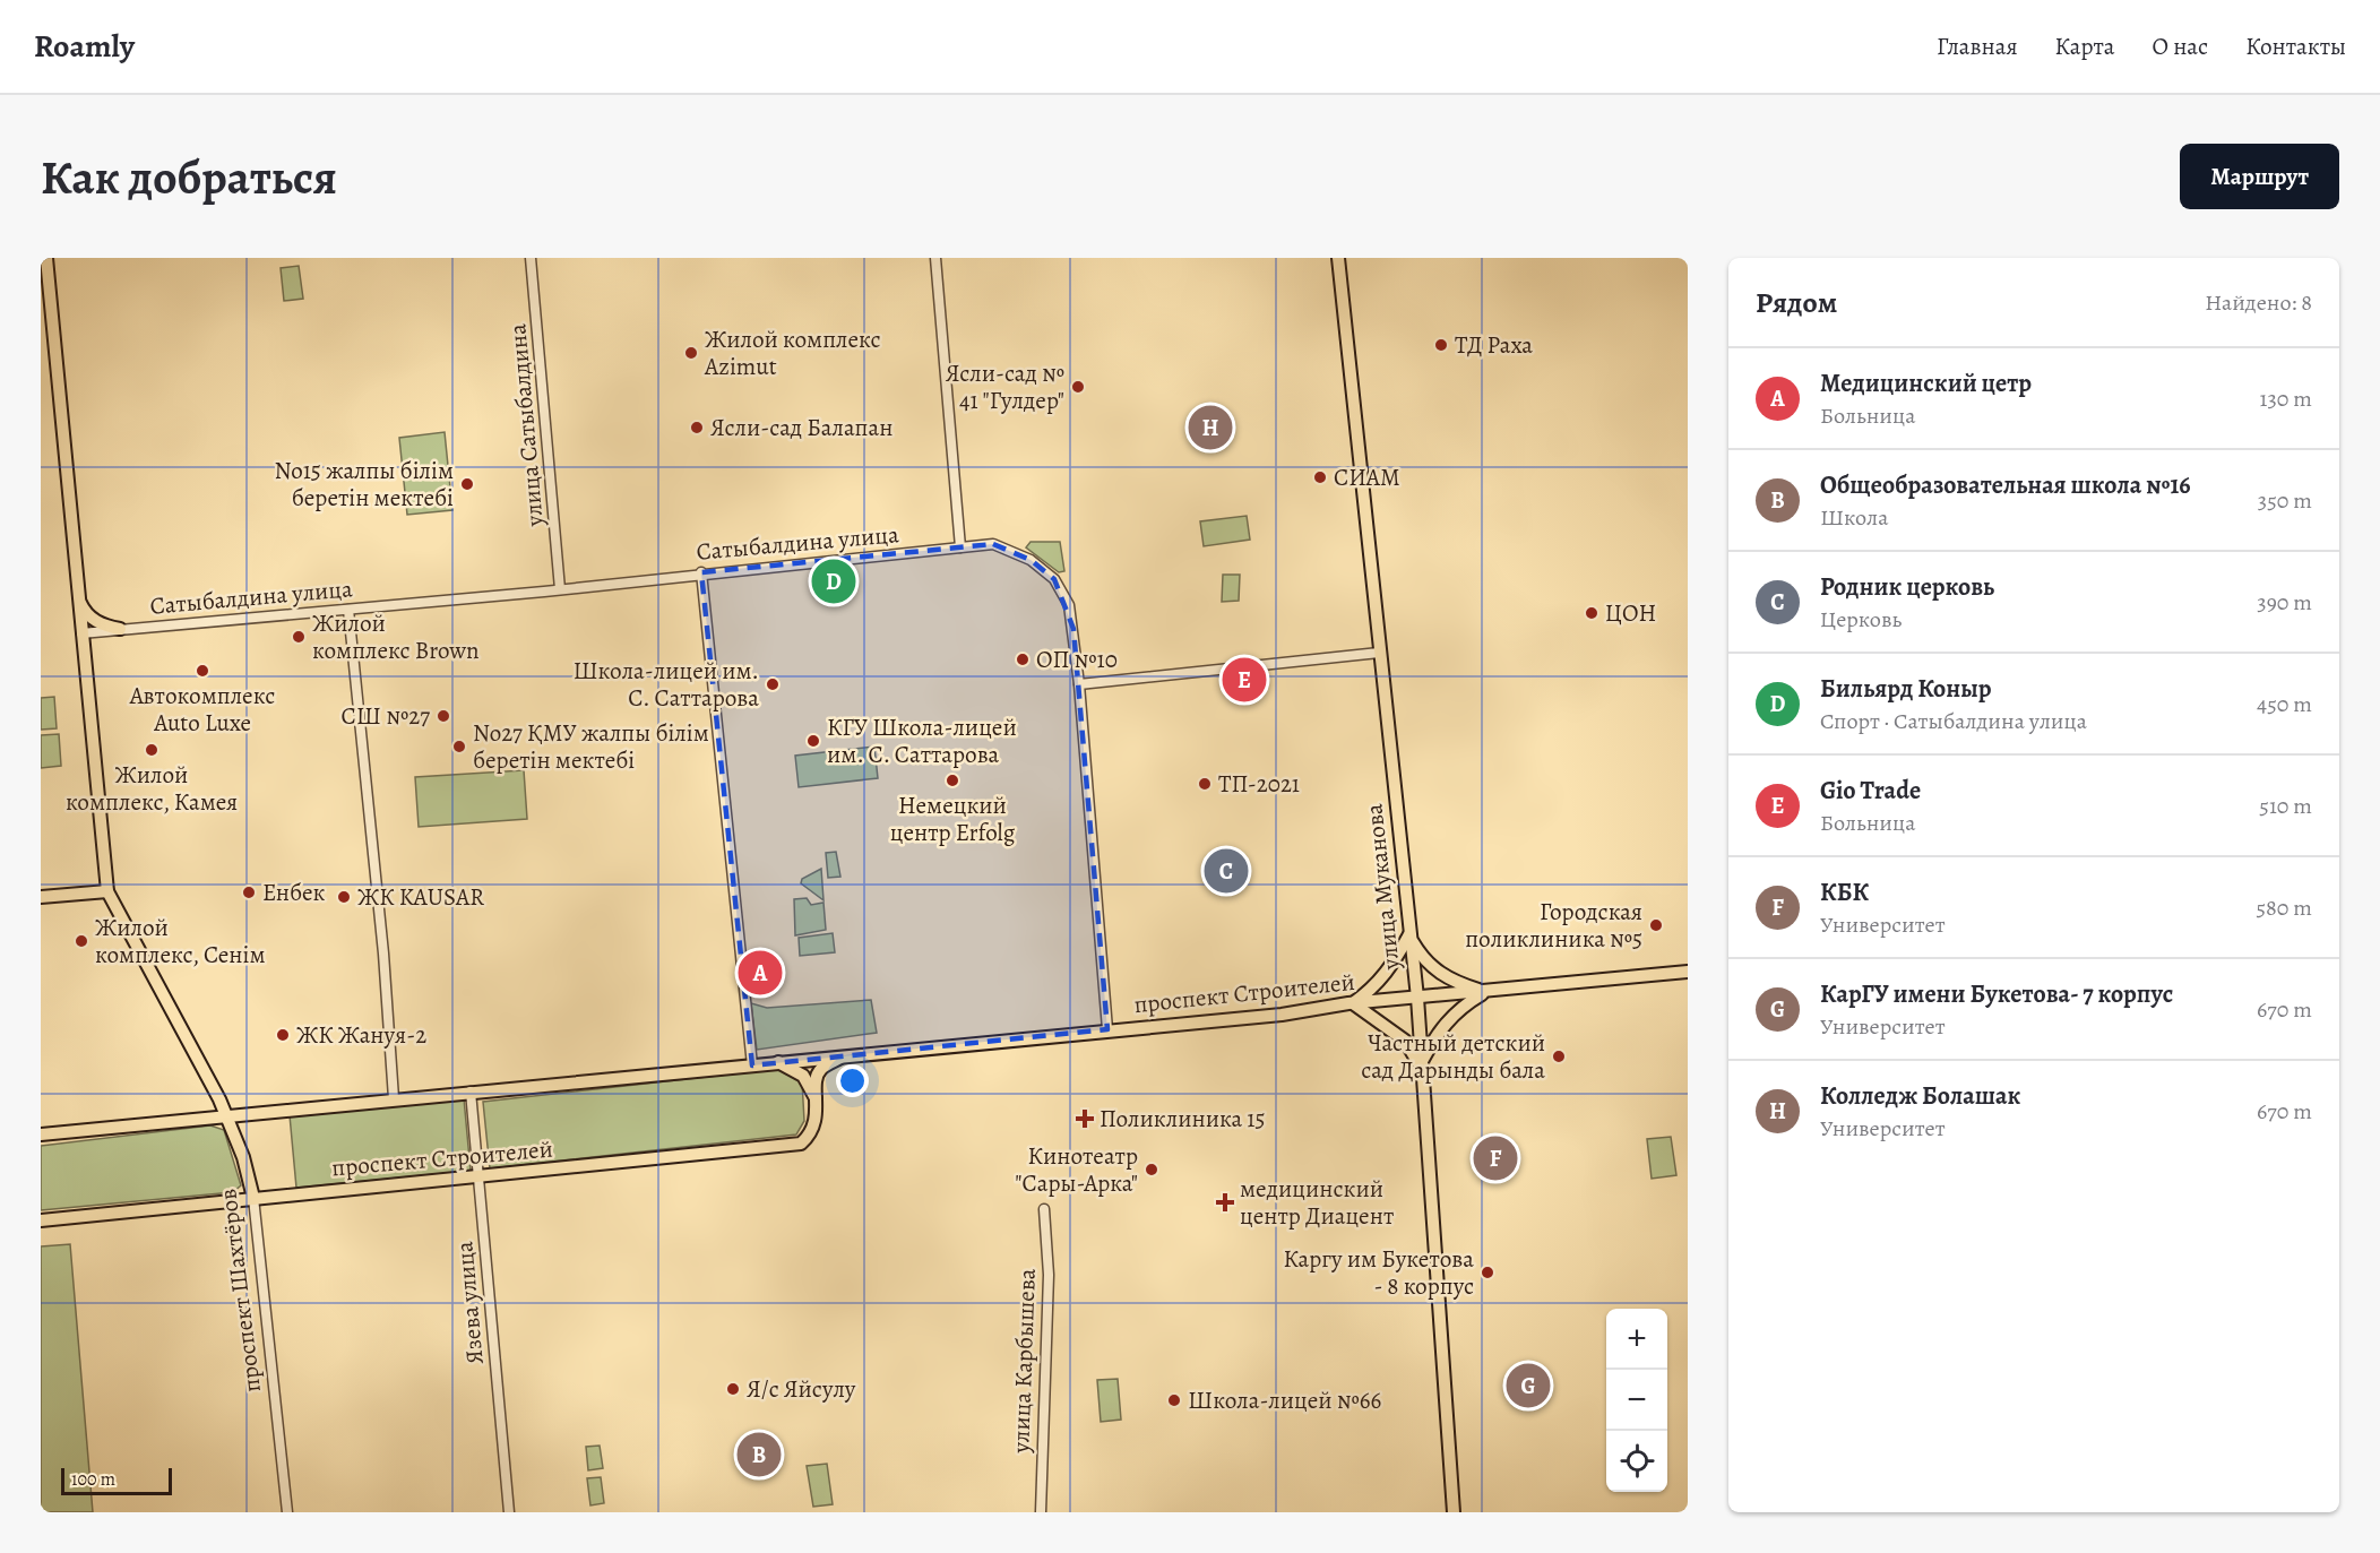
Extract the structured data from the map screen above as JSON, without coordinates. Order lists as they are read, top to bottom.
{
  "streets": {
    "main road": ["улица Муканова", "проспект Строителей", "проспект Шахтёров"],
    "street": [
      "улица Сатыбалдина",
      "Сатыбалдина улица",
      "Язева улица",
      "улица Карбышева"
    ]
  },
  "crossings": [
    ["улица Сатыбалдина", "Сатыбалдина улица"],
    ["Сатыбалдина улица", "проспект Строителей"],
    ["Сатыбалдина улица", "проспект Шахтёров"],
    ["улица Муканова", "проспект Строителей"],
    ["проспект Строителей", "проспект Шахтёров"],
    ["проспект Строителей", "Язева улица"]
  ],
  "places": {
    "other": [
      "ТД Раха",
      "Жилой комплекс Azimut",
      "Ясли-сад № 41 \"Гулдер\"",
      "Ясли-сад Балапан",
      "СИАМ",
      "No15 жалпы білім беретін мектебі",
      "ЦОН",
      "Жилой комплекс Brown",
      "ОП №10",
      "Автокомплекс Auto Luxe",
      "Школа-лицей им. С. Саттарова",
      "СШ №27",
      "КГУ Школа-лицей им. С. Саттарова",
      "No27 ҚМУ жалпы білім беретін мектебі",
      "Жилой комплекс, Камея",
      "Немецкий центр Erfolg",
      "ТП-2021",
      "Енбек",
      "ЖК KAUSAR",
      "Городская поликлиника №5",
      "Жилой комплекс, Сенiм",
      "ЖК Жануя-2",
      "Частный детский сад Дарынды бала",
      "Кинотеатр \"Сары-Арка\"",
      "Каргу им Букетова - 8 корпус",
      "Я/c Яйсулу",
      "Школа-лицей №66"
    ],
    "health": ["Поликлиника 15", "медицинский центр Диацент"]
  },
  "scale_bar": "100 m",
  "page": {
    "header": "Roamly",
    "nav": [
      "Главная",
      "Карта",
      "О нас",
      "Контакты"
    ],
    "buttons": "Маршрут",
    "title": "Как добраться",
    "heading": ["Рядом", "Найдено: 8"],
    "list": [
      {
        "mark": "A",
        "name": "Медицинский цетр",
        "note": "Больница",
        "value": "130 m"
      },
      {
        "mark": "B",
        "name": "Общеобразовательная школа №16",
        "note": "Школа",
        "value": "350 m"
      },
      {
        "mark": "C",
        "name": "Родник церковь",
        "note": "Церковь",
        "value": "390 m"
      },
      {
        "mark": "D",
        "name": "Бильярд Коныр",
        "note": "Спорт · Сатыбалдина улица",
        "value": "450 m"
      },
      {
        "mark": "E",
        "name": "Gio Trade",
        "note": "Больница",
        "value": "510 m"
      },
      {
        "mark": "F",
        "name": "КБК",
        "note": "Университет",
        "value": "580 m"
      },
      {
        "mark": "G",
        "name": "КарГУ имени Букетова- 7 корпус",
        "note": "Университет",
        "value": "670 m"
      },
      {
        "mark": "H",
        "name": "Колледж Болашак",
        "note": "Университет",
        "value": "670 m"
      }
    ],
    "pins": [
      "H",
      "D",
      "E",
      "C",
      "A",
      "F",
      "G",
      "B"
    ],
    "map_buttons": ["+", "−"],
    "scale": "100 m"
  }
}
